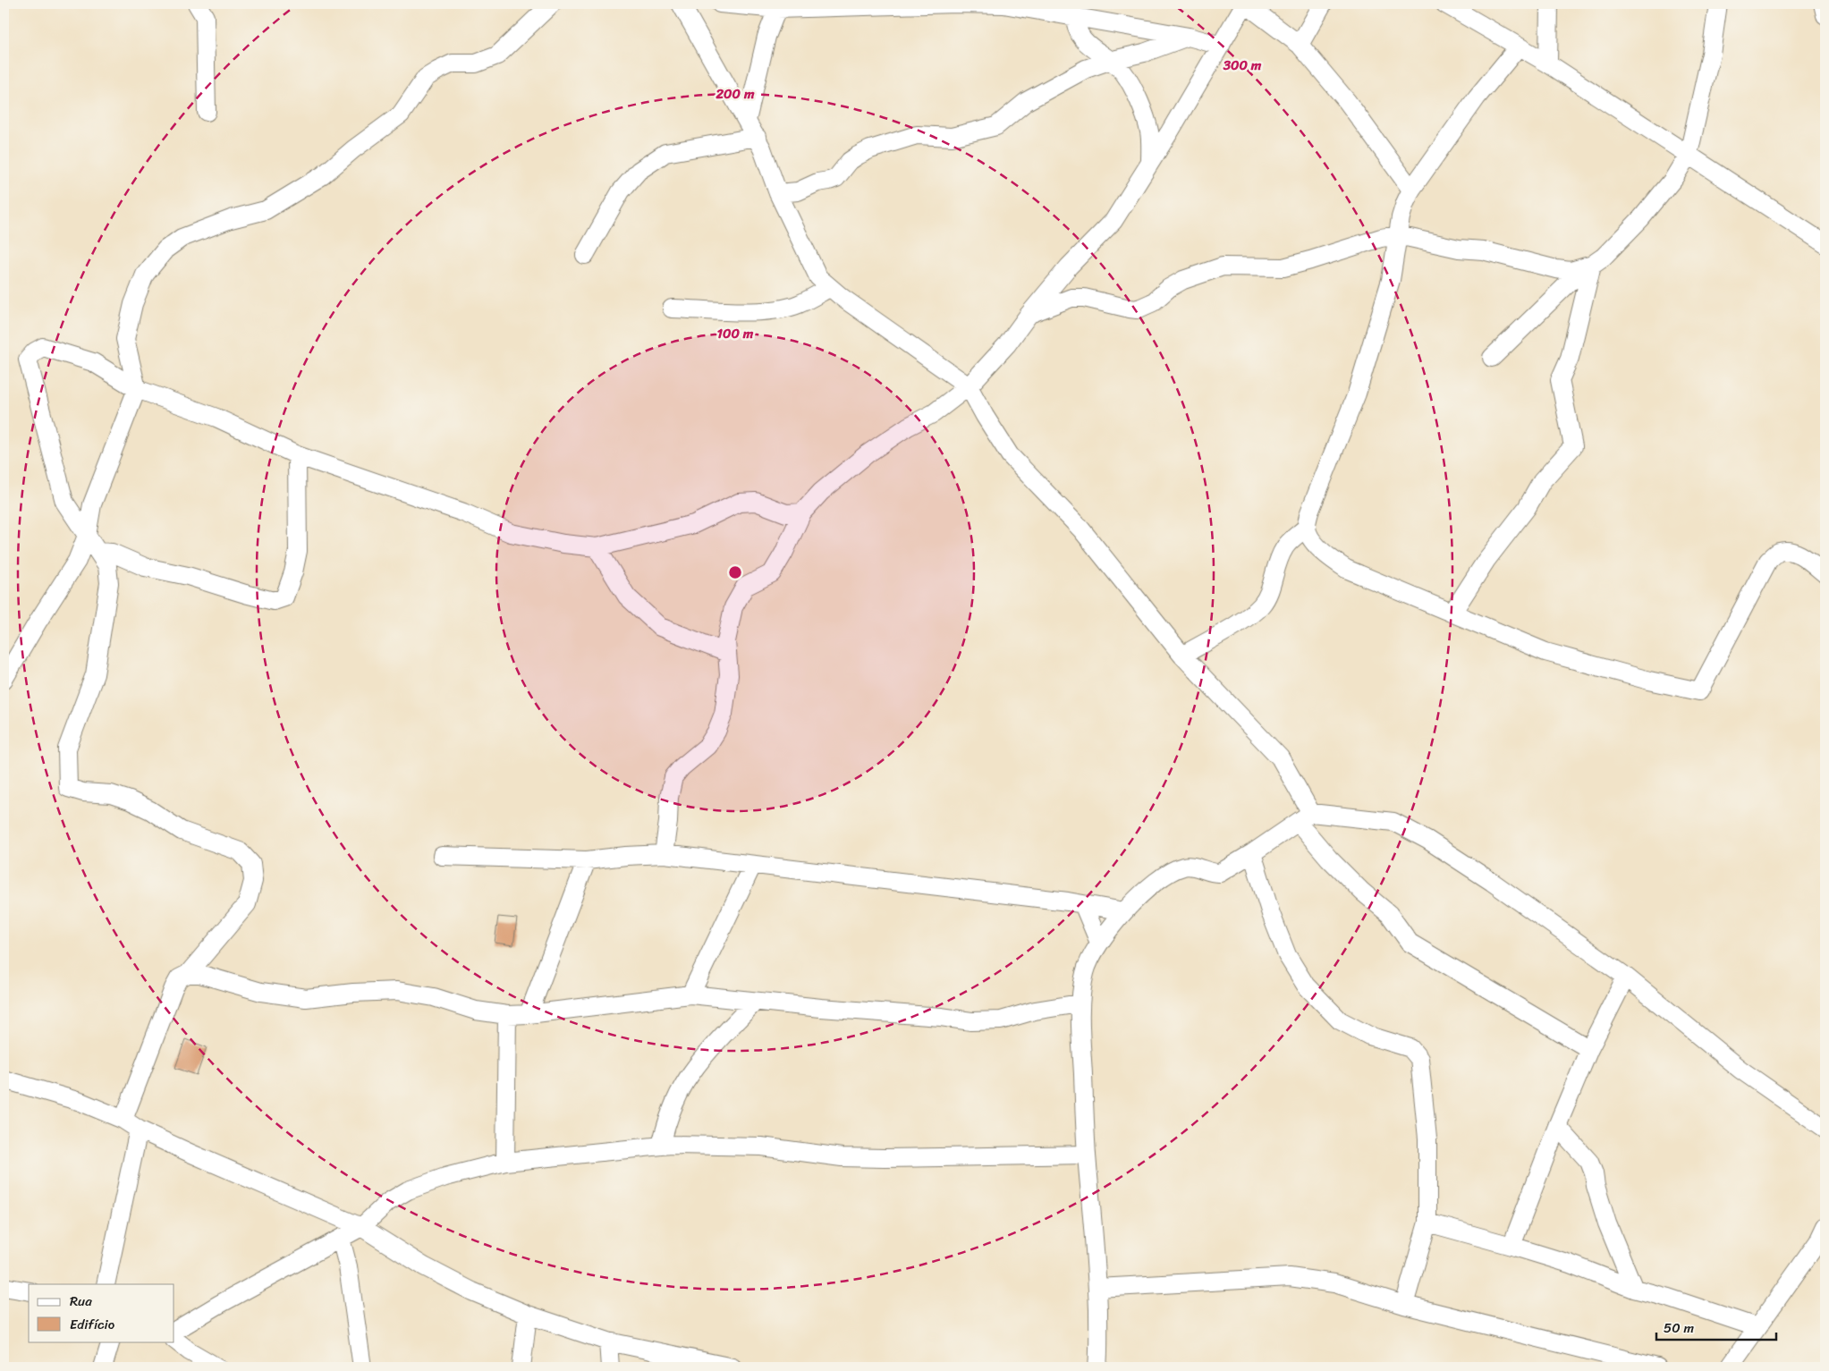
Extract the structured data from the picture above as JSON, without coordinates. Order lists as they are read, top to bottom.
{
  "legend": ["Rua", "Edifício"],
  "scale_bar": "50 m",
  "rings": ["300 m", "200 m", "100 m"]
}
